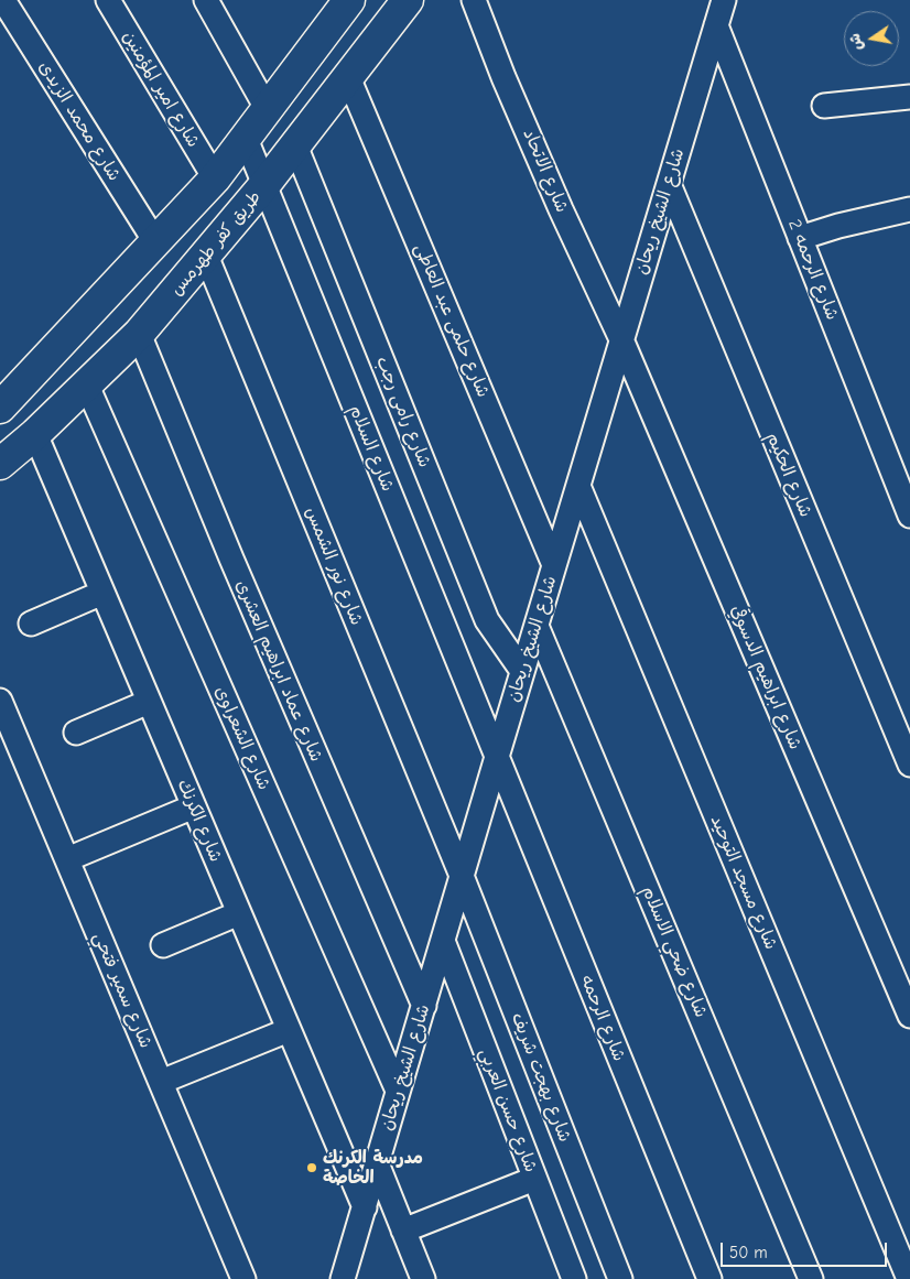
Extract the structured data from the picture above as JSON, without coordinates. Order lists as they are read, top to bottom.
{
  "streets": {
    "street": [
      "شارع امير المؤمنين",
      "شارع محمد الزيدى",
      "شارع الاتحاد",
      "شارع الشيخ ريحان",
      "طريق كفر طهرمس",
      "شارع الرحمه 2",
      "شارع حلمى عبد العاطى",
      "شارع رامى رجب",
      "شارع السلام",
      "شارع الحكيم",
      "شارع نور الشمس",
      "شارع عماد ابراهيم العشرى",
      "شارع ابراهيم الدسوقي",
      "شارع الشعراوى",
      "شارع الكرنك",
      "شارع مسجد التوحيد",
      "شارع ضحي الاسلام",
      "شارع سمير فتحي",
      "شارع الرحمه",
      "شارع بهجت شريف",
      "شارع حسن العربي"
    ]
  },
  "crossings": [
    ["شارع الاتحاد", "شارع الشيخ ريحان"],
    ["شارع الاتحاد", "شارع ابراهيم الدسوقي"],
    ["شارع الشيخ ريحان", "شارع الرحمه 2"],
    ["شارع الشيخ ريحان", "شارع حلمى عبد العاطى"],
    ["شارع الشيخ ريحان", "شارع رامى رجب"],
    ["شارع الشيخ ريحان", "شارع السلام"],
    ["شارع الشيخ ريحان", "شارع الحكيم"],
    ["شارع الشيخ ريحان", "شارع نور الشمس"],
    ["شارع الشيخ ريحان", "شارع عماد ابراهيم العشرى"],
    ["شارع الشيخ ريحان", "شارع ابراهيم الدسوقي"],
    ["شارع الشيخ ريحان", "شارع الشعراوى"],
    ["شارع الشيخ ريحان", "شارع الكرنك"],
    ["شارع الشيخ ريحان", "شارع مسجد التوحيد"],
    ["شارع الشيخ ريحان", "شارع ضحي الاسلام"],
    ["شارع الشيخ ريحان", "شارع الرحمه"],
    ["شارع الشيخ ريحان", "شارع بهجت شريف"],
    ["شارع الشيخ ريحان", "شارع حسن العربي"],
    ["طريق كفر طهرمس", "شارع حلمى عبد العاطى"],
    ["طريق كفر طهرمس", "شارع رامى رجب"],
    ["طريق كفر طهرمس", "شارع السلام"],
    ["طريق كفر طهرمس", "شارع نور الشمس"],
    ["طريق كفر طهرمس", "شارع عماد ابراهيم العشرى"],
    ["طريق كفر طهرمس", "شارع الشعراوى"],
    ["طريق كفر طهرمس", "شارع الكرنك"],
    ["شارع السلام", "شارع الرحمه"],
    ["شارع نور الشمس", "شارع بهجت شريف"]
  ],
  "places": ["مدرسة الكرنك الخاصة"],
  "scale_bar": "50 m",
  "north": "left"
}
